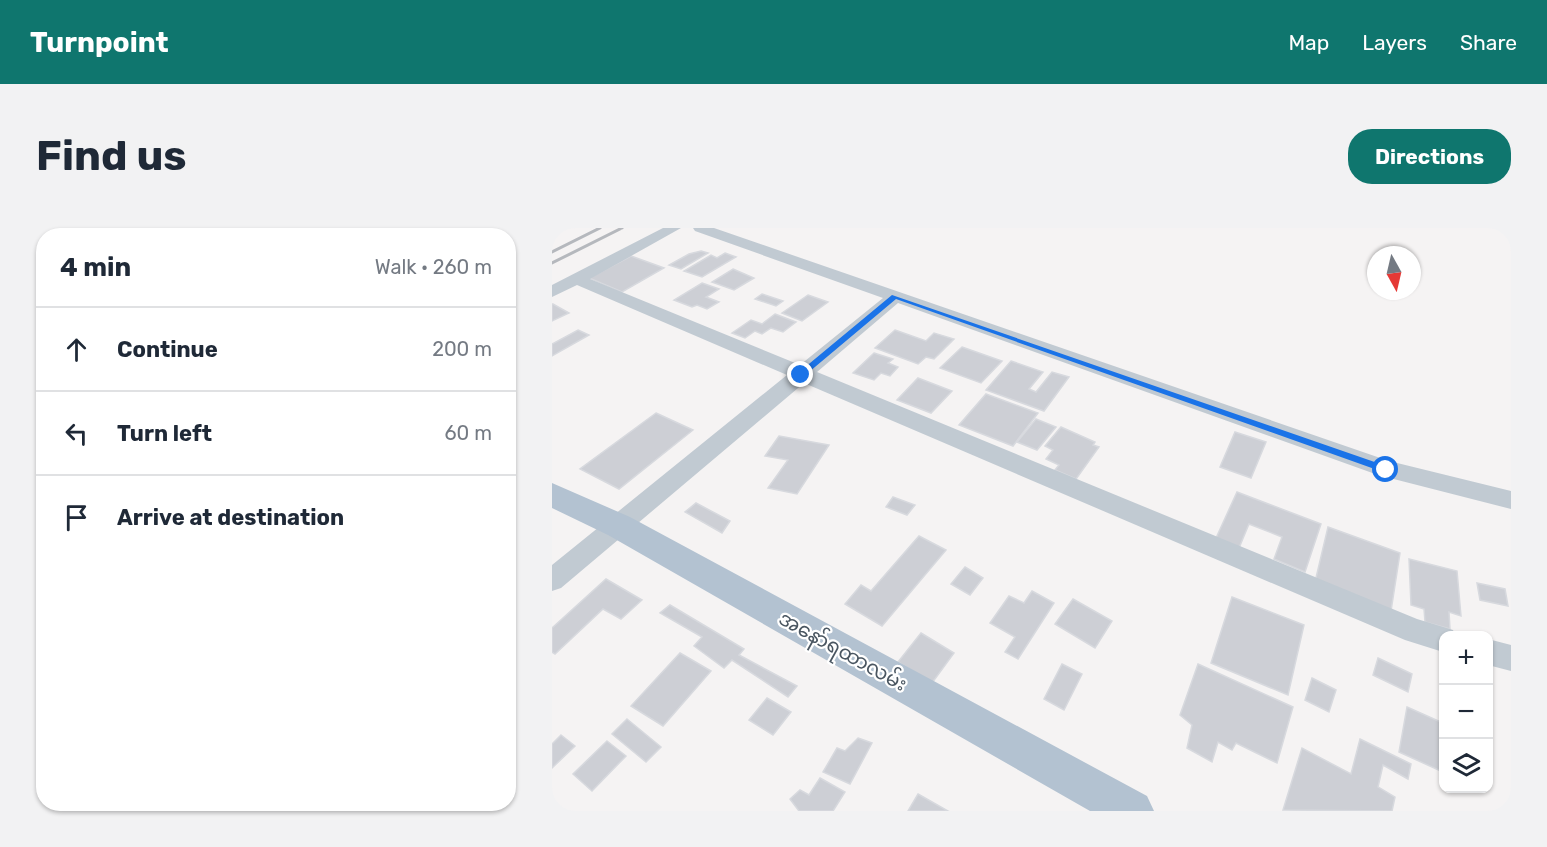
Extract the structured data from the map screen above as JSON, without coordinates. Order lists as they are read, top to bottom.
{
  "streets": {
    "main road": ["အနော်ရထာလမ်း"]
  },
  "north": "bottom",
  "page": {
    "header": "Turnpoint",
    "nav": ["Map", "Layers", "Share"],
    "buttons": "Directions",
    "title": "Find us",
    "heading": ["4 min", "Walk · 260 m"],
    "list": [
      ["Continue", "200 m"],
      ["Turn left", "60 m"],
      "Arrive at destination"
    ],
    "map_buttons": ["+", "−"]
  }
}
